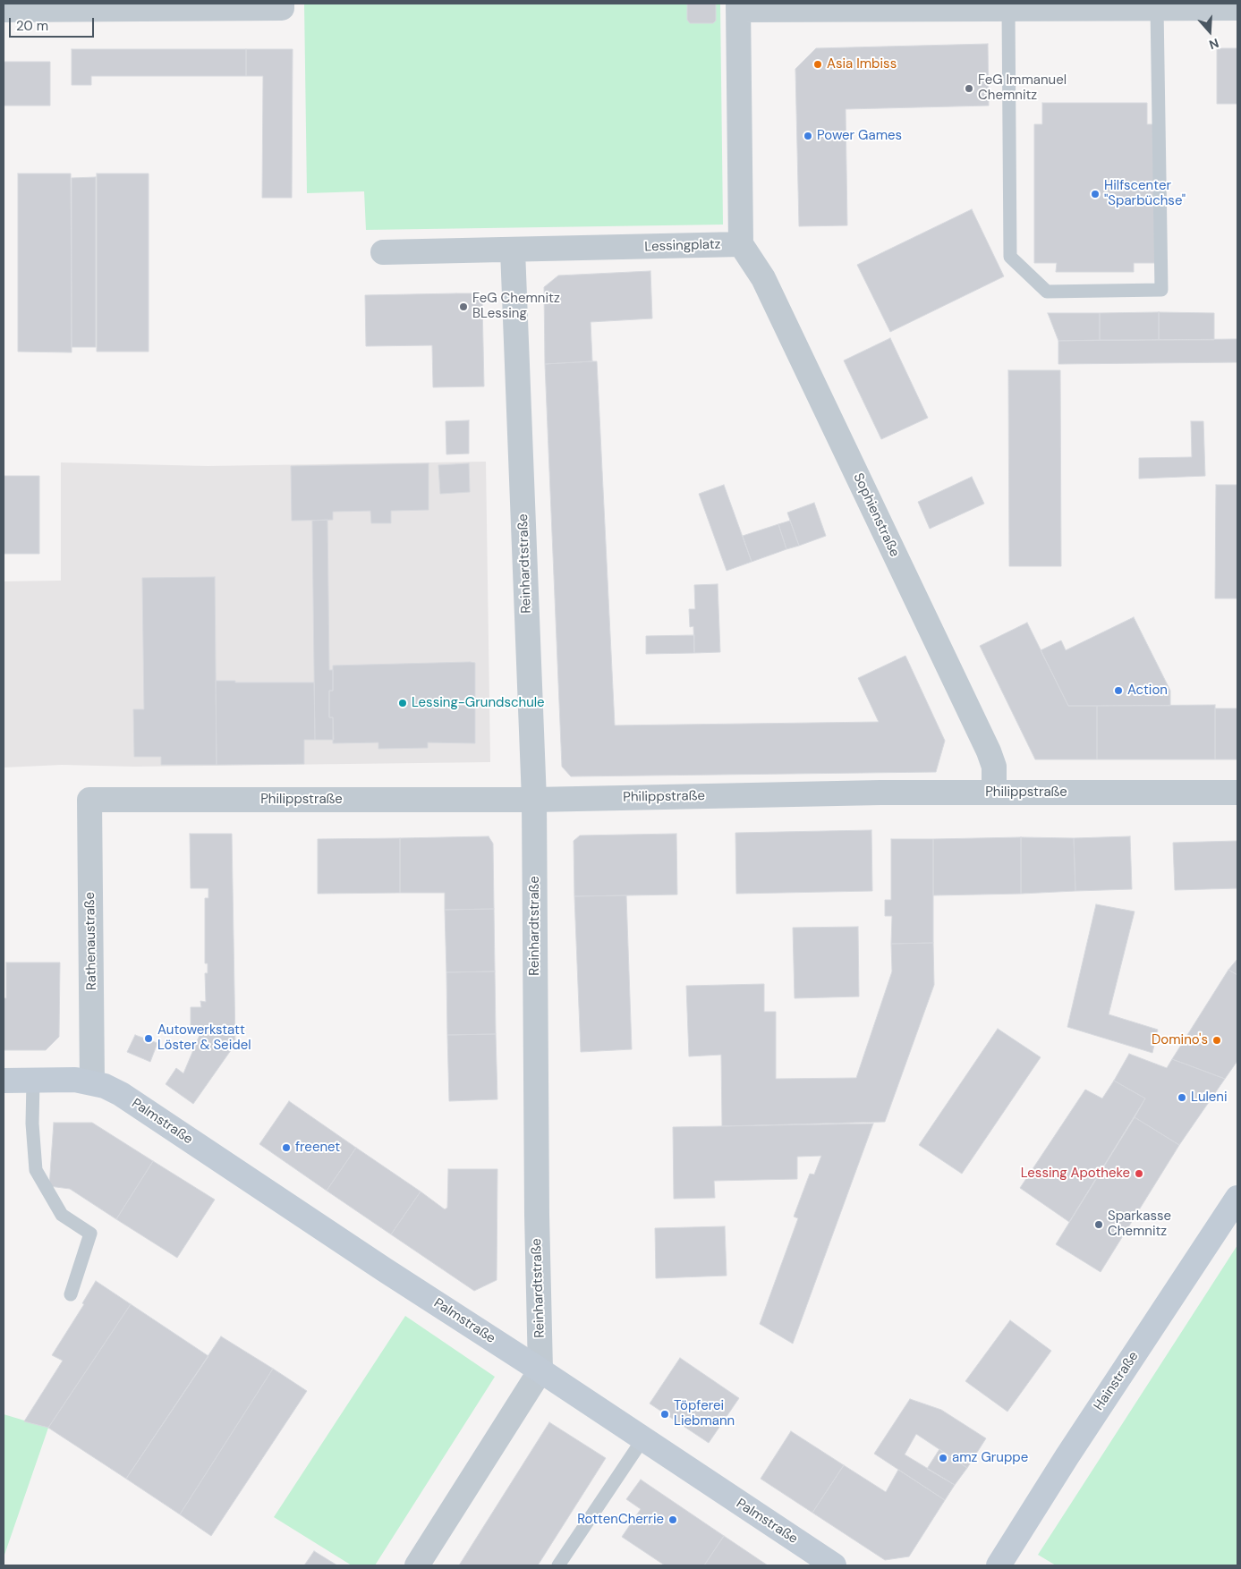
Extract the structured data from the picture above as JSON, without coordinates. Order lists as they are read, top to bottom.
{
  "streets": {
    "main road": ["Palmstraße", "Hainstraße"],
    "street": [
      "Lessingplatz",
      "Sophienstraße",
      "Reinhardtstraße",
      "Philippstraße",
      "Rathenaustraße"
    ]
  },
  "crossings": [
    ["Lessingplatz", "Sophienstraße"],
    ["Lessingplatz", "Reinhardtstraße"],
    ["Sophienstraße", "Philippstraße"],
    ["Reinhardtstraße", "Philippstraße"],
    ["Reinhardtstraße", "Palmstraße"],
    ["Philippstraße", "Rathenaustraße"],
    ["Rathenaustraße", "Palmstraße"]
  ],
  "places": [
    "Asia Imbiss",
    "FeG Immanuel Chemnitz",
    "Power Games",
    "Hilfscenter \"Sparbüchse\"",
    "FeG Chemnitz BLessing",
    "Action",
    "Lessing-Grundschule",
    "Autowerkstatt Löster & Seidel",
    "Domino's",
    "Luleni",
    "freenet",
    "Lessing Apotheke",
    "Sparkasse Chemnitz",
    "Töpferei Liebmann",
    "amz Gruppe",
    "RottenCherrie"
  ],
  "scale_bar": "20 m",
  "north": "bottom"
}
